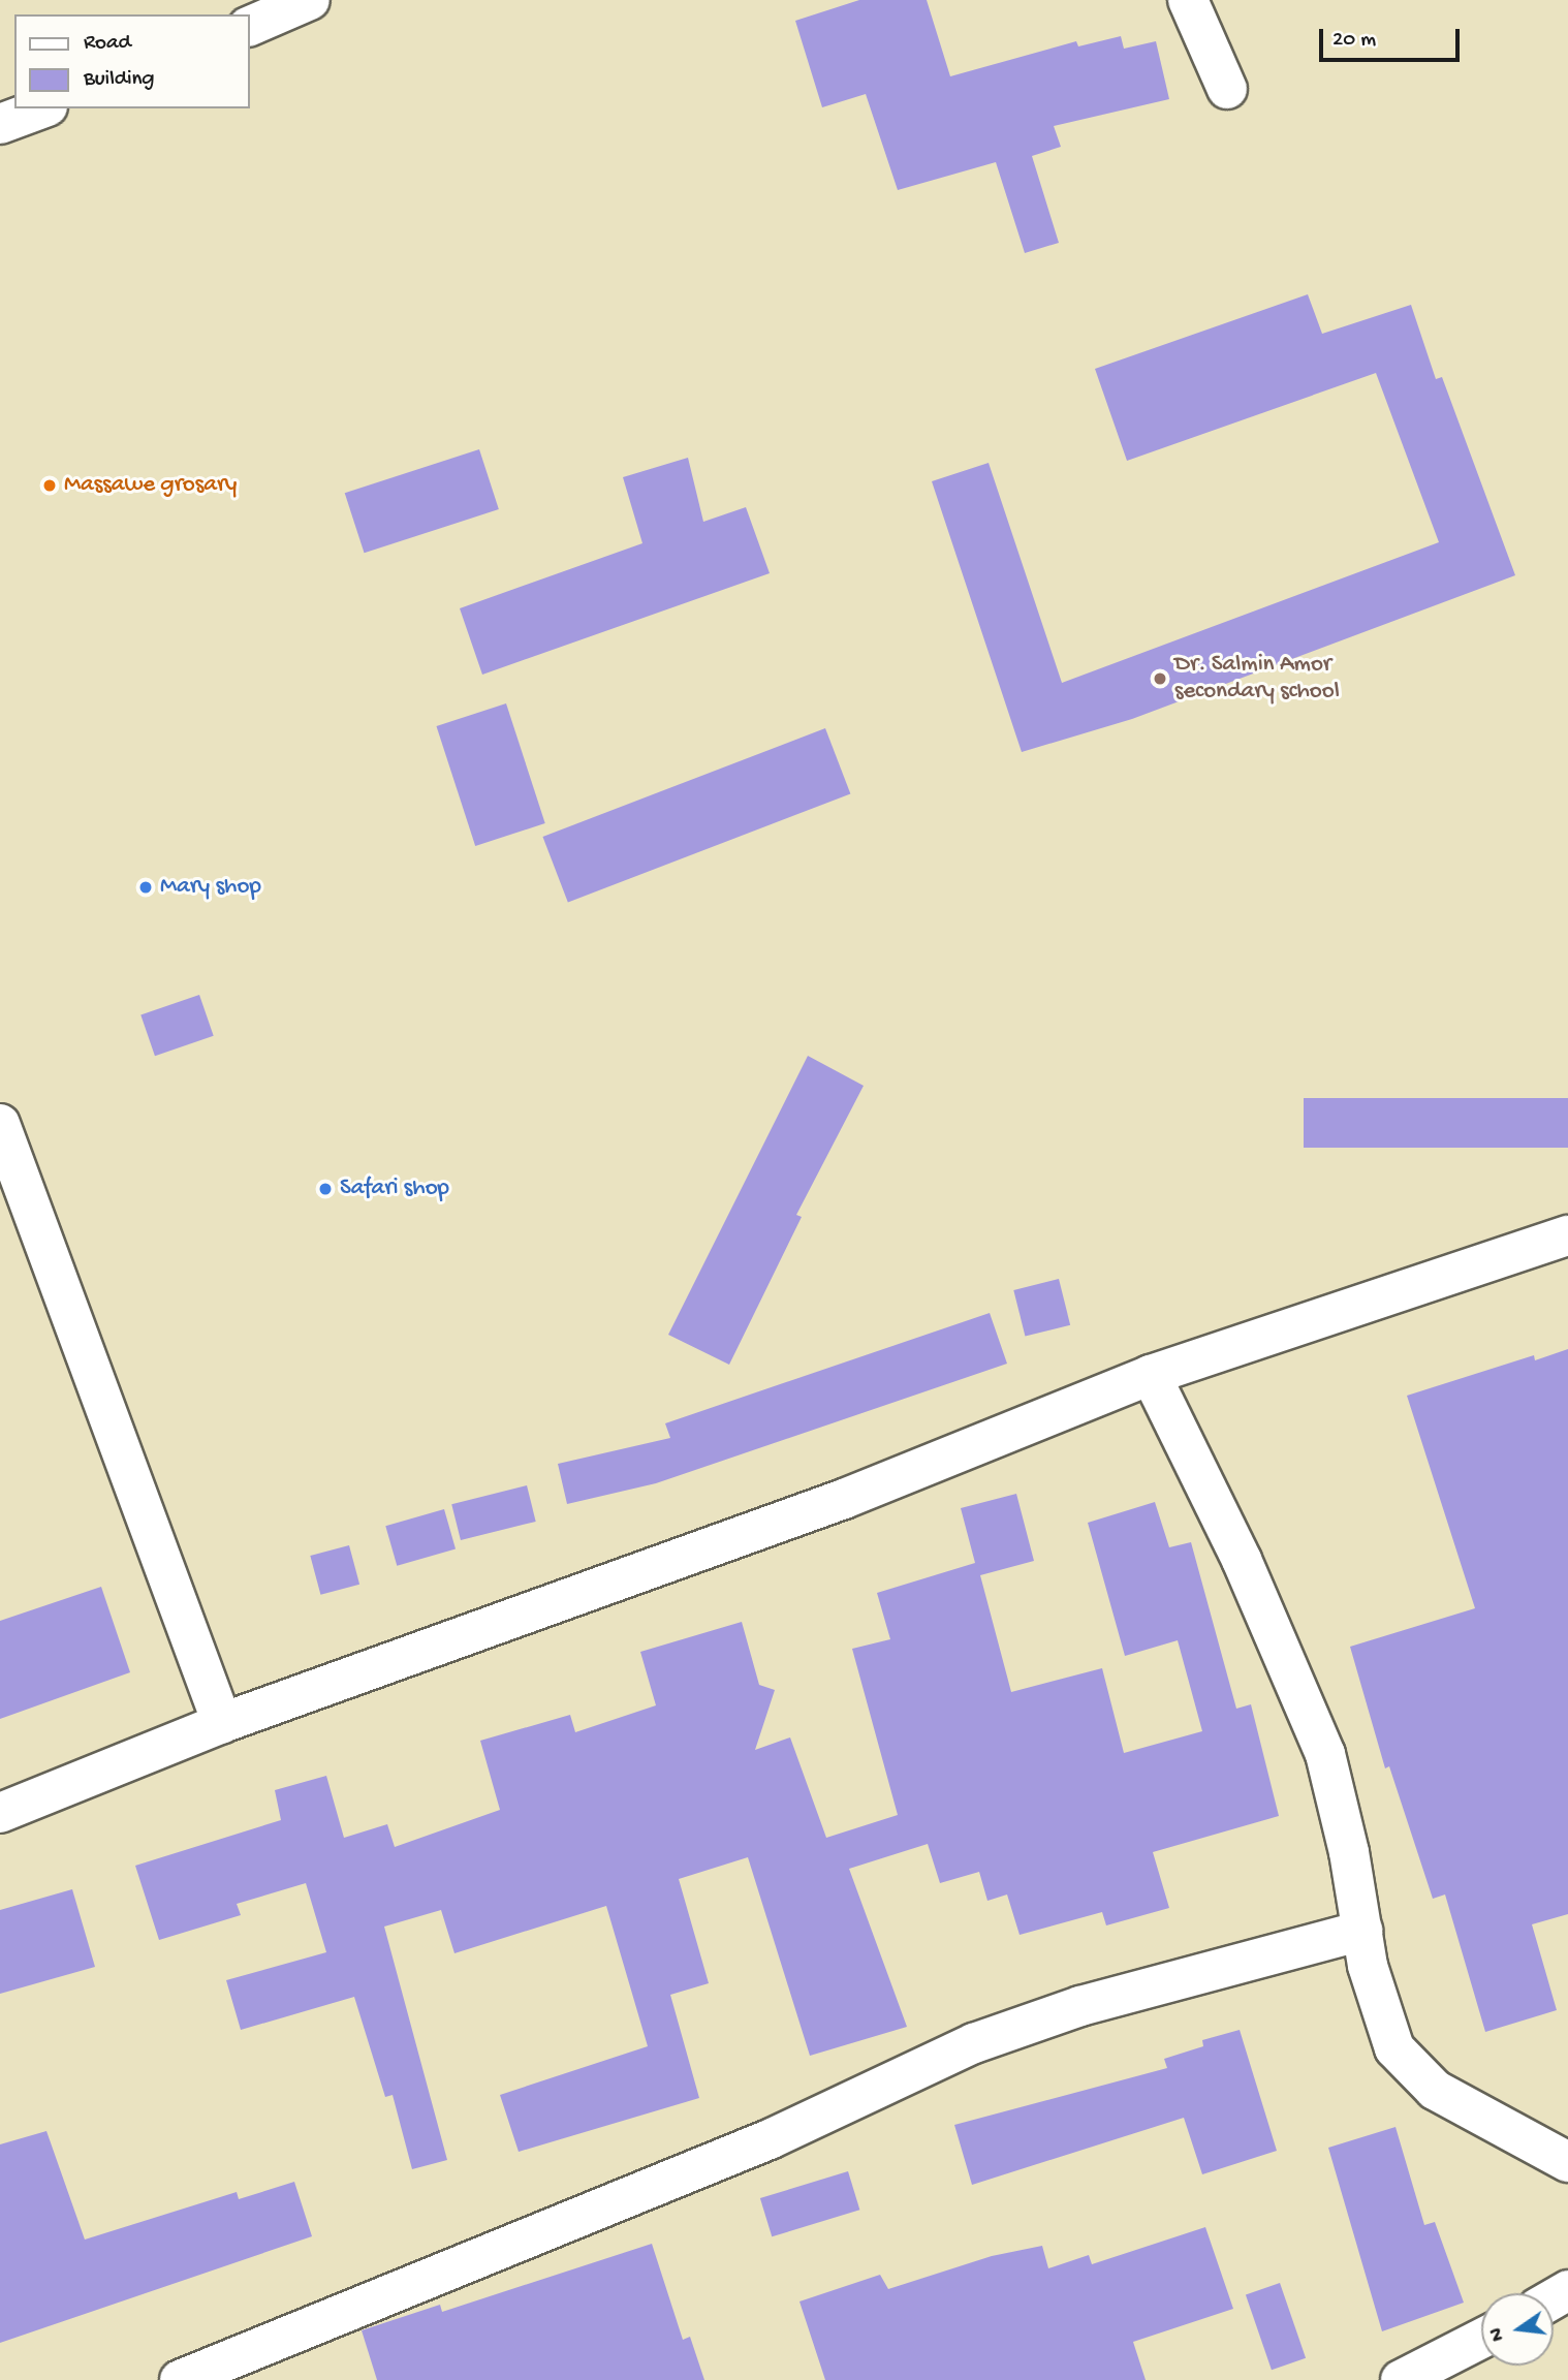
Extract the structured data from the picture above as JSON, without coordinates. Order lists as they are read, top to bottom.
{
  "places": [
    "Massawe grosary",
    "Dr. Salmin Amor secondary school",
    "Mary shop",
    "Safari shop"
  ],
  "legend": ["Road", "Building"],
  "scale_bar": "20 m",
  "north": "left"
}
